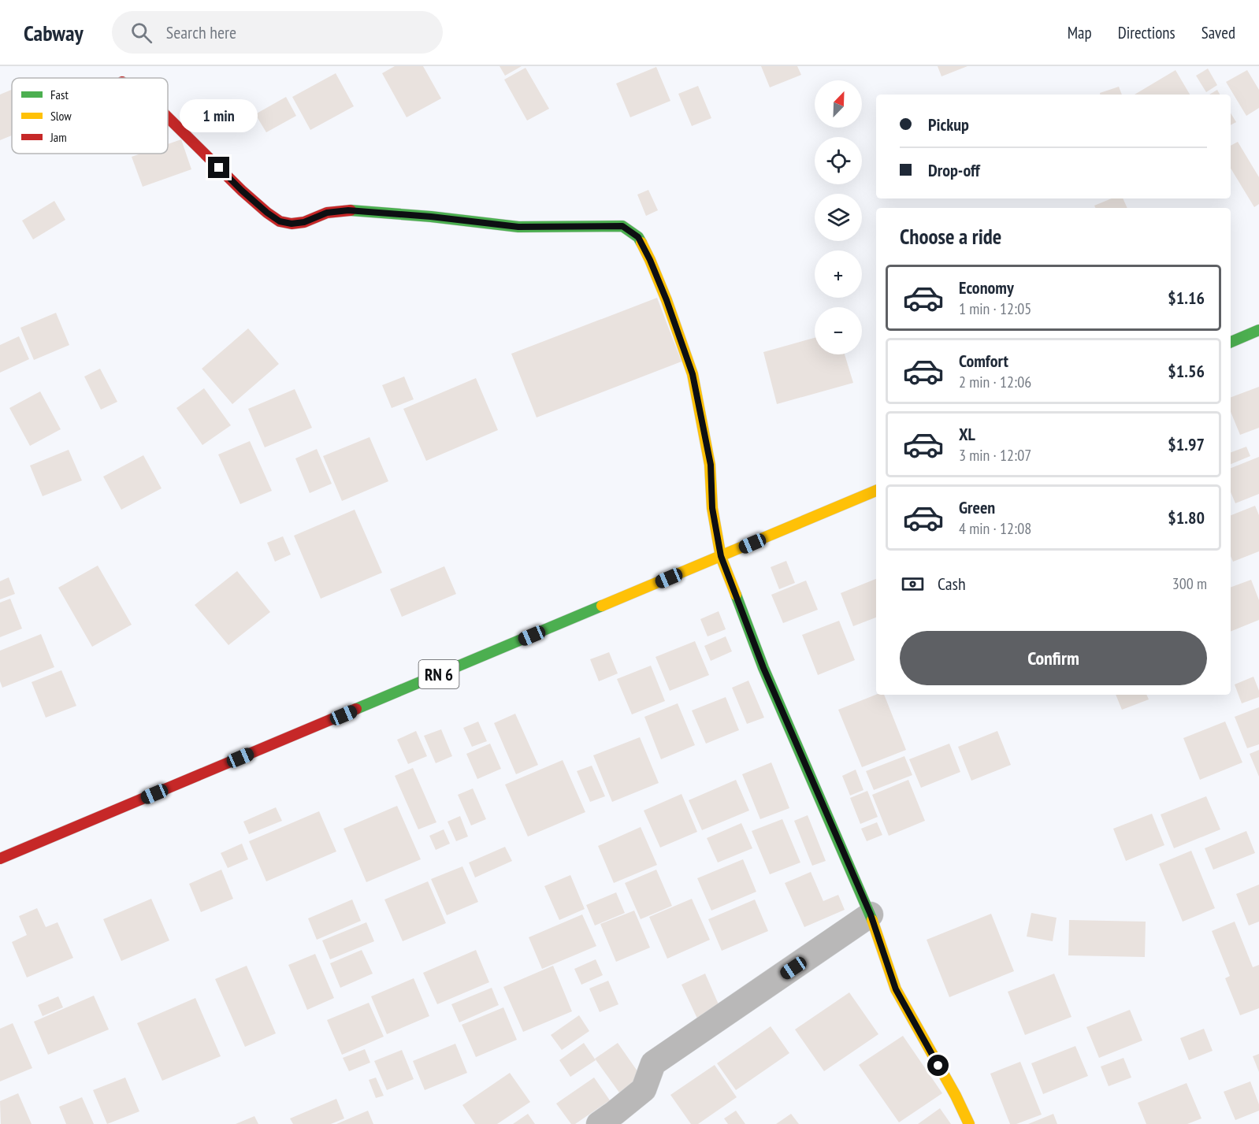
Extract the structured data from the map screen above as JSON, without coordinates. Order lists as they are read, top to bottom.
{
  "streets": {
    "street": ["RN 6"]
  },
  "legend": ["Fast", "Slow", "Jam"],
  "north": "top right",
  "page": {
    "header": "Cabway",
    "search": "Search here",
    "nav": ["Map", "Directions", "Saved"],
    "map_buttons": ["+", "−"],
    "banner": ["Pickup", "Drop-off"],
    "bubble": "1 min",
    "heading": "Choose a ride",
    "list": [
      {
        "name": "Economy",
        "note": "1 min · 12:05",
        "value": "$1.16"
      },
      {
        "name": "Comfort",
        "note": "2 min · 12:06",
        "value": "$1.56"
      },
      {
        "name": "XL",
        "note": "3 min · 12:07",
        "value": "$1.97"
      },
      {
        "name": "Green",
        "note": "4 min · 12:08",
        "value": "$1.80"
      }
    ],
    "pay": ["Cash", "300 m"],
    "buttons": "Confirm"
  }
}
